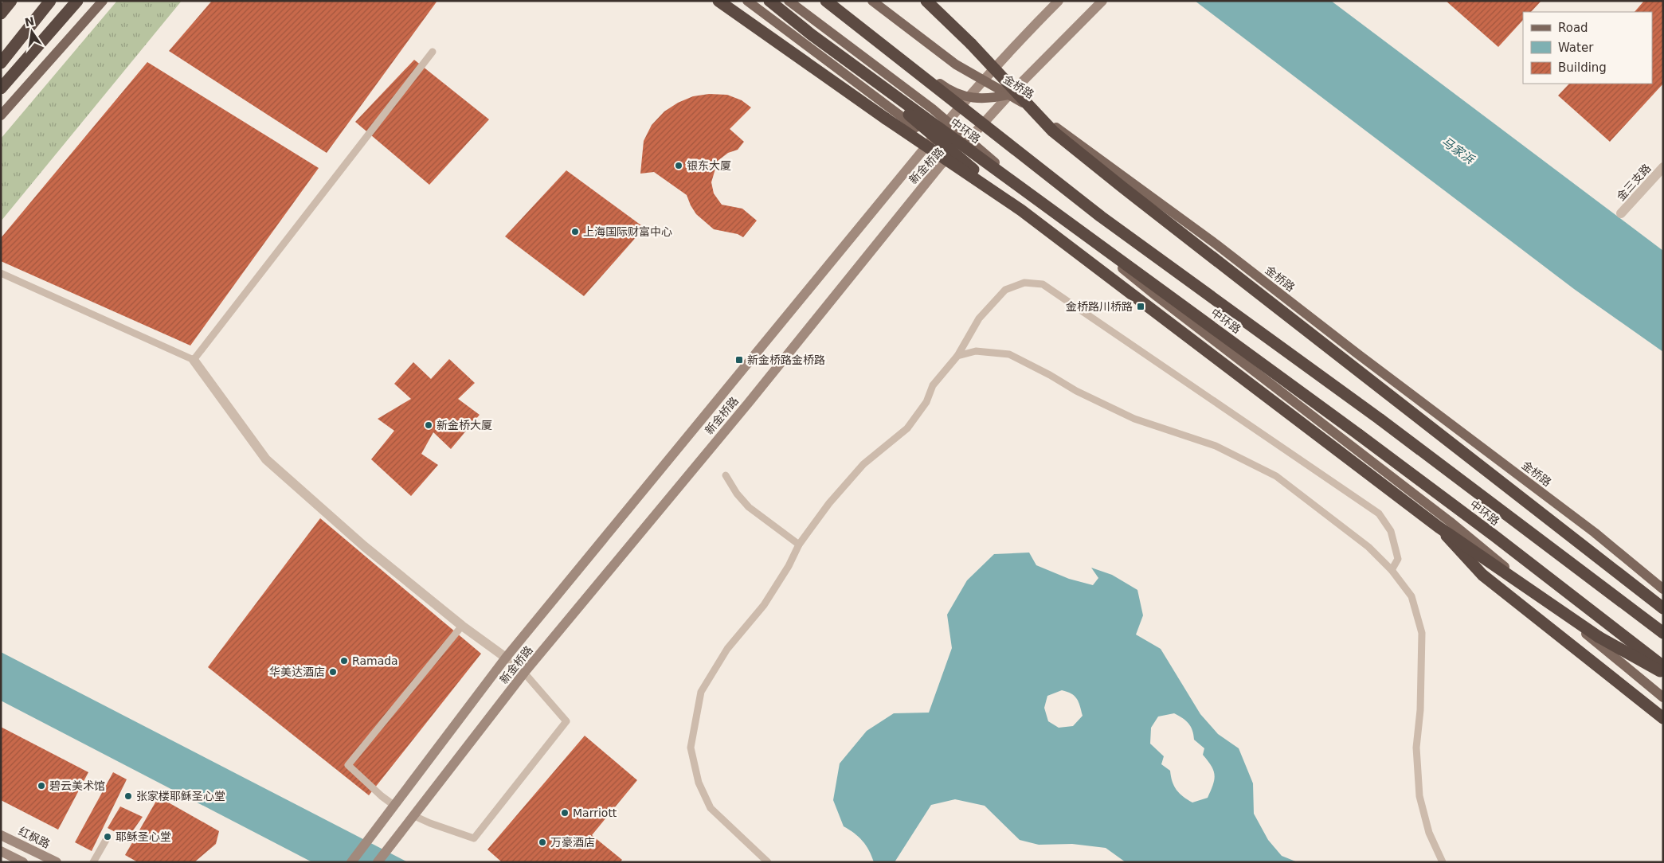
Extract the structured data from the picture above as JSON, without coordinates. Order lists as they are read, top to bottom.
{
  "streets": {
    "highway": ["中环路"],
    "main road": ["金桥路"],
    "street": ["新金桥路", "金三支路", "红枫路"]
  },
  "crossings": [
    ["金桥路", "新金桥路"]
  ],
  "water": ["马家浜"],
  "places": {
    "other": [
      "银东大厦",
      "上海国际财富中心",
      "新金桥大厦",
      "Ramada",
      "华美达酒店",
      "碧云美术馆",
      "张家楼耶稣圣心堂",
      "Marriott",
      "耶稣圣心堂",
      "万豪酒店"
    ],
    "transit": ["金桥路川桥路", "新金桥路金桥路"]
  },
  "legend": ["Road", "Water", "Building"],
  "north": "top"
}
